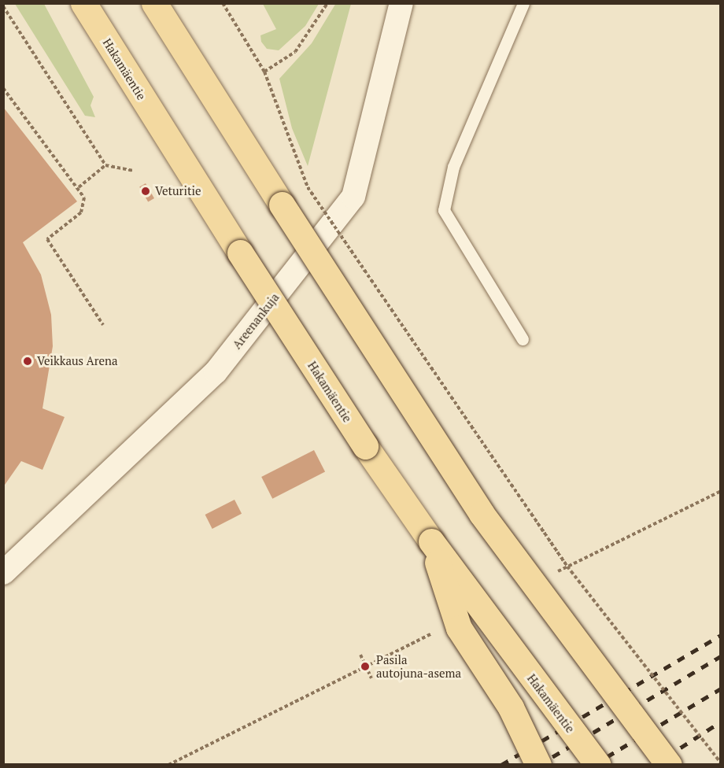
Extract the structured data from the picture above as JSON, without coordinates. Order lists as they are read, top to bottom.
{
  "streets": {
    "main road": ["Hakamäentie"],
    "street": ["Areenankuja"]
  },
  "places": ["Veturitie", "Veikkaus Arena", "Pasila autojuna-asema"]
}
